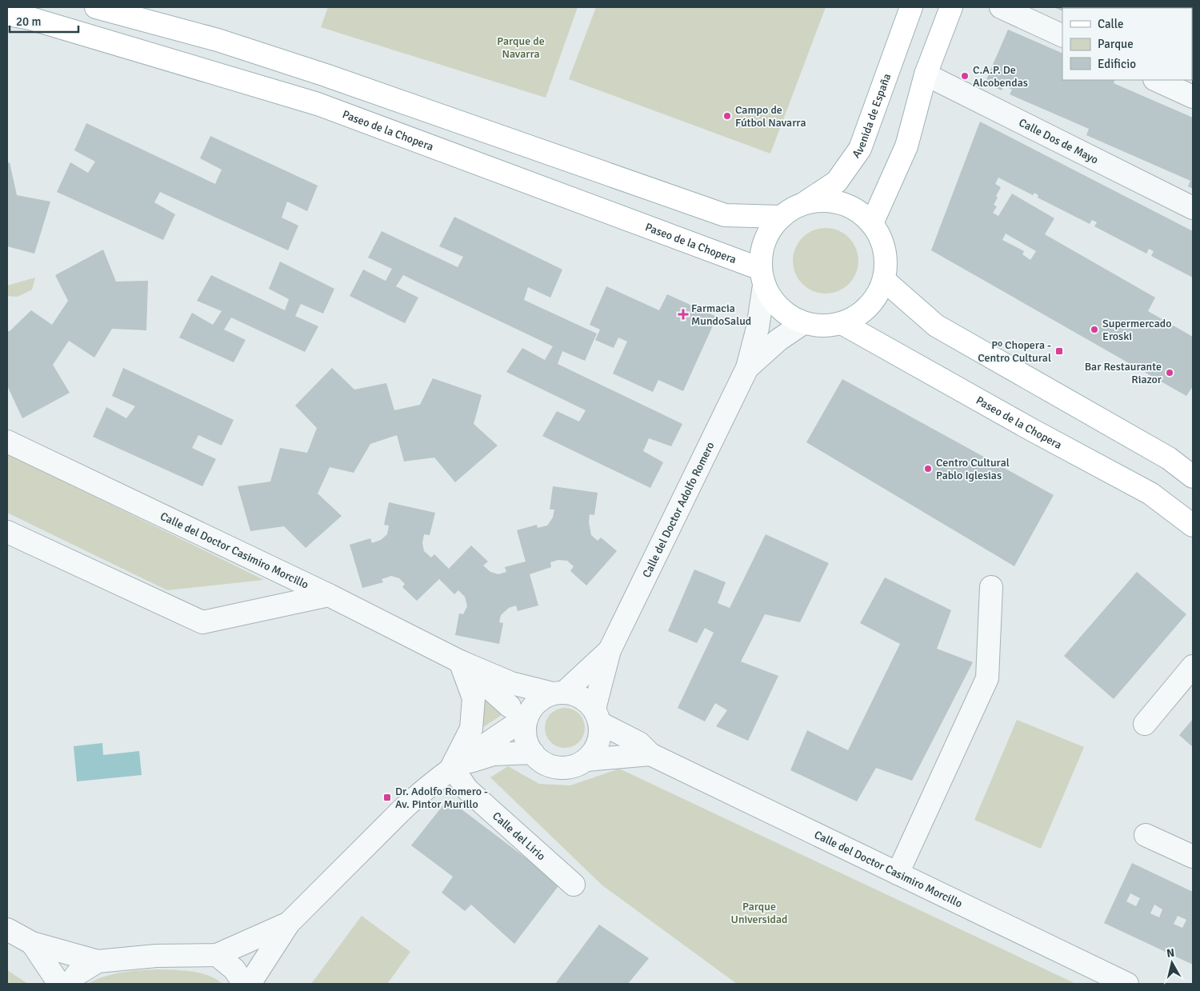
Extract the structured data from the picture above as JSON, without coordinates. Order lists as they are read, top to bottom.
{
  "streets": {
    "main road": ["Avenida de España", "Paseo de la Chopera"],
    "street": [
      "Calle Dos de Mayo",
      "Calle del Doctor Adolfo Romero",
      "Calle del Doctor Casimiro Morcillo",
      "Calle del Lirio"
    ]
  },
  "crossings": [
    ["Avenida de España", "Paseo de la Chopera"],
    ["Calle del Doctor Adolfo Romero", "Calle del Doctor Casimiro Morcillo"]
  ],
  "parks": ["Parque de Navarra", "Parque Universidad"],
  "places": {
    "other": [
      "C.A.P. De Alcobendas",
      "Campo de Fútbol Navarra",
      "Supermercado Eroski",
      "Bar Restaurante Riazor",
      "Centro Cultural Pablo Iglesias"
    ],
    "health": ["Farmacia MundoSalud"],
    "transit": ["Pº Chopera - Centro Cultural", "Dr. Adolfo Romero - Av. Pintor Murillo"]
  },
  "legend": ["Calle", "Parque", "Edificio"],
  "scale_bar": "20 m",
  "north": "top"
}
